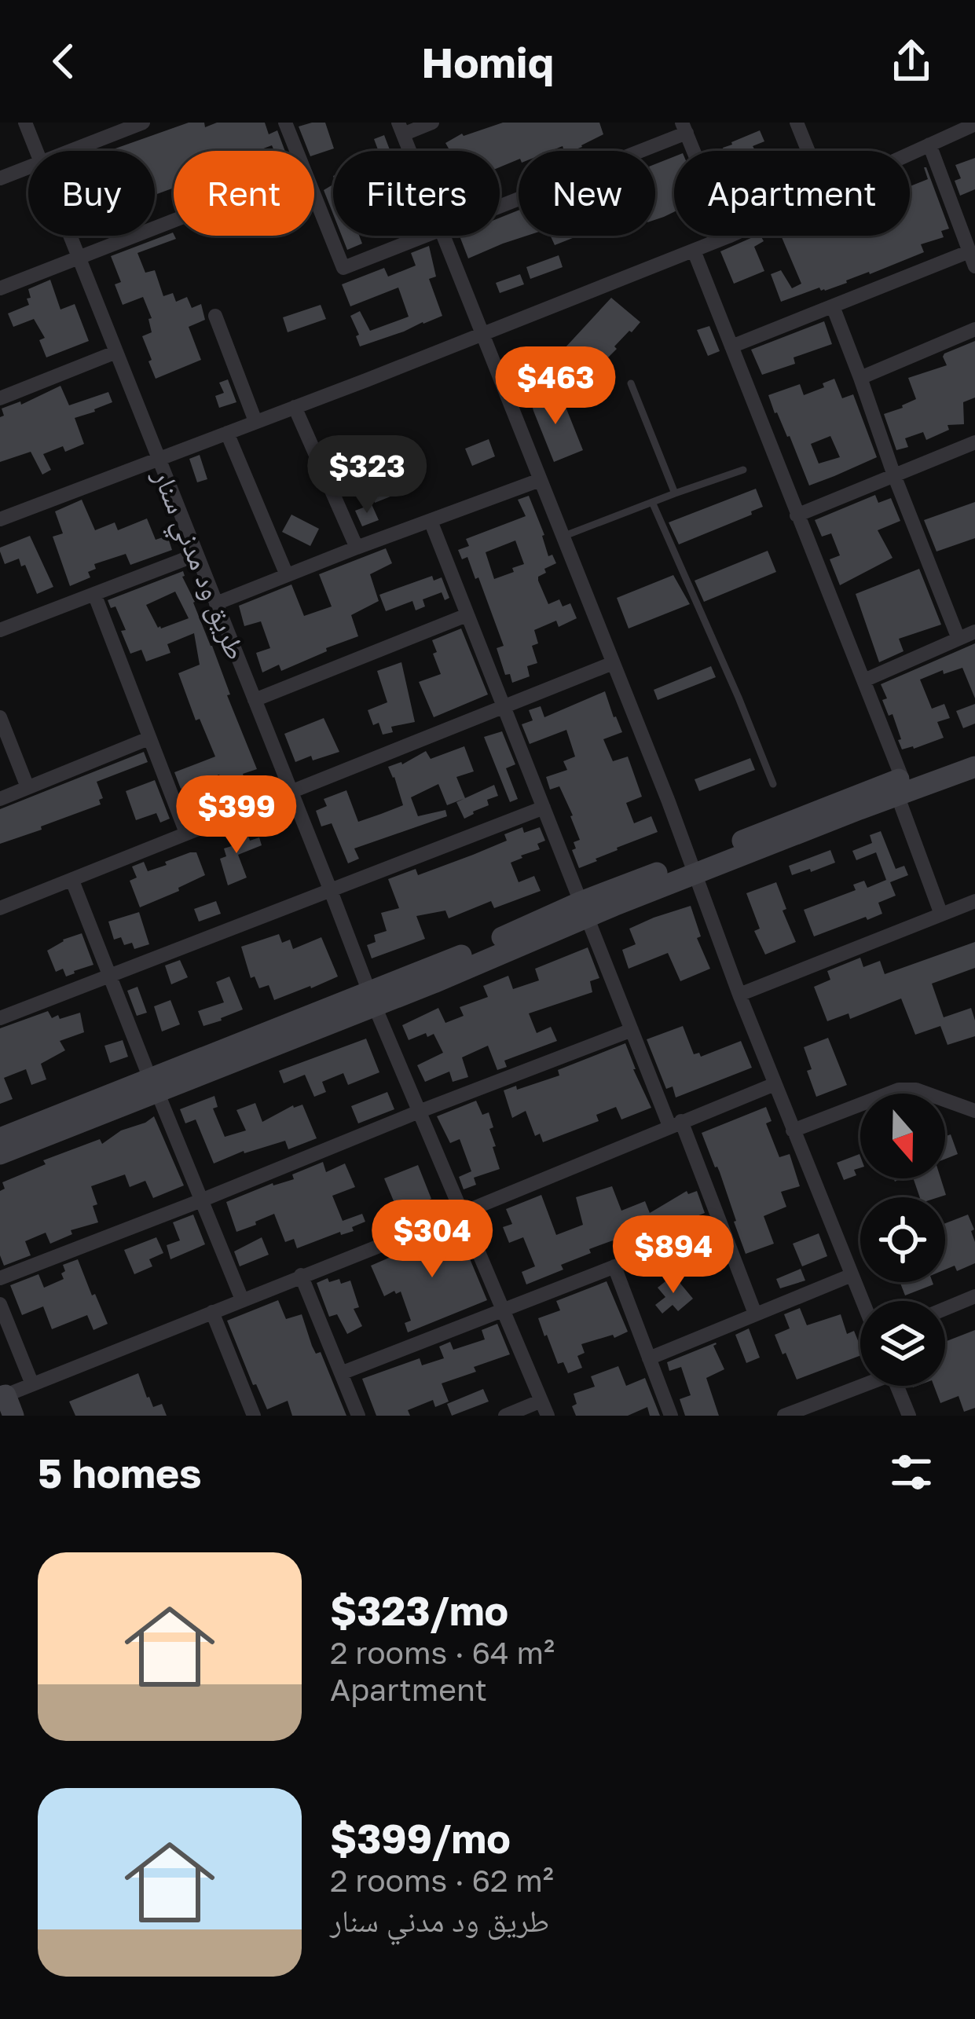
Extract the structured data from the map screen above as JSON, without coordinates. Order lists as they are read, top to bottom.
{
  "streets": {
    "street": ["طريق ود مدني سنار"]
  },
  "north": "bottom",
  "page": {
    "header": "Homiq",
    "chip": [
      "Buy",
      "Rent",
      "Filters",
      "New",
      "Apartment"
    ],
    "price": [
      "$463",
      "$323",
      "$399",
      "$304",
      "$894"
    ],
    "heading": "5 homes",
    "list": [
      {
        "name": "$323/mo",
        "note": "2 rooms · 64 m² · Apartment"
      },
      {
        "name": "$399/mo",
        "note": "2 rooms · 62 m² · طريق ود مدني سنار"
      }
    ]
  }
}
